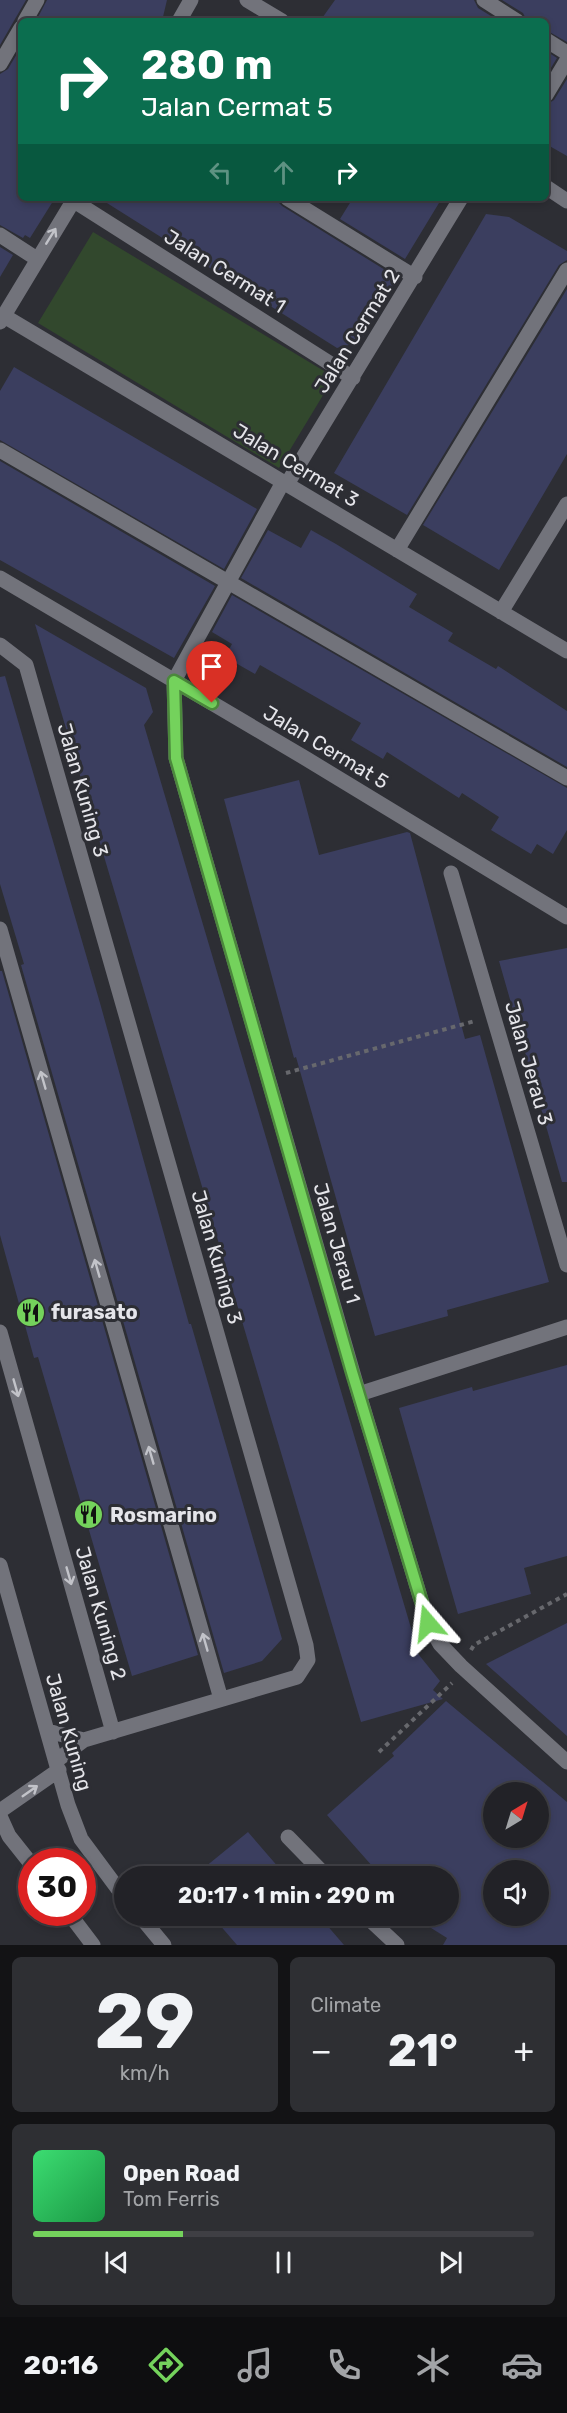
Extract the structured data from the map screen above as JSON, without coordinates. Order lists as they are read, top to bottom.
{
  "streets": {
    "street": [
      "Jalan Cermat 1",
      "Jalan Cermat 2",
      "Jalan Cermat 3",
      "Jalan Cermat 5",
      "Jalan Kuning 3",
      "Jalan Jerau 3",
      "Jalan Jerau 1",
      "Jalan Kuning 2",
      "Jalan Kuning"
    ]
  },
  "crossings": [
    ["Jalan Cermat 1", "Jalan Cermat 2"],
    ["Jalan Cermat 2", "Jalan Cermat 3"],
    ["Jalan Cermat 2", "Jalan Cermat 5"],
    ["Jalan Cermat 2", "Jalan Jerau 1"],
    ["Jalan Cermat 5", "Jalan Jerau 1"],
    ["Jalan Kuning 3", "Jalan Kuning 2"],
    ["Jalan Kuning 3", "Jalan Kuning"]
  ],
  "places": {
    "restaurant": ["furasato", "Rosmarino"]
  },
  "north": "top right",
  "page": {
    "turn": ["280 m", "Jalan Cermat 5"],
    "limit": "30",
    "trip": "20:17 · 1 min · 290 m",
    "tile": [
      ["29", "km/h"],
      "Climate"
    ],
    "heat": ["−", "21°", "+"],
    "song": ["Open Road", "Tom Ferris"],
    "tabs": "20:16"
  }
}
